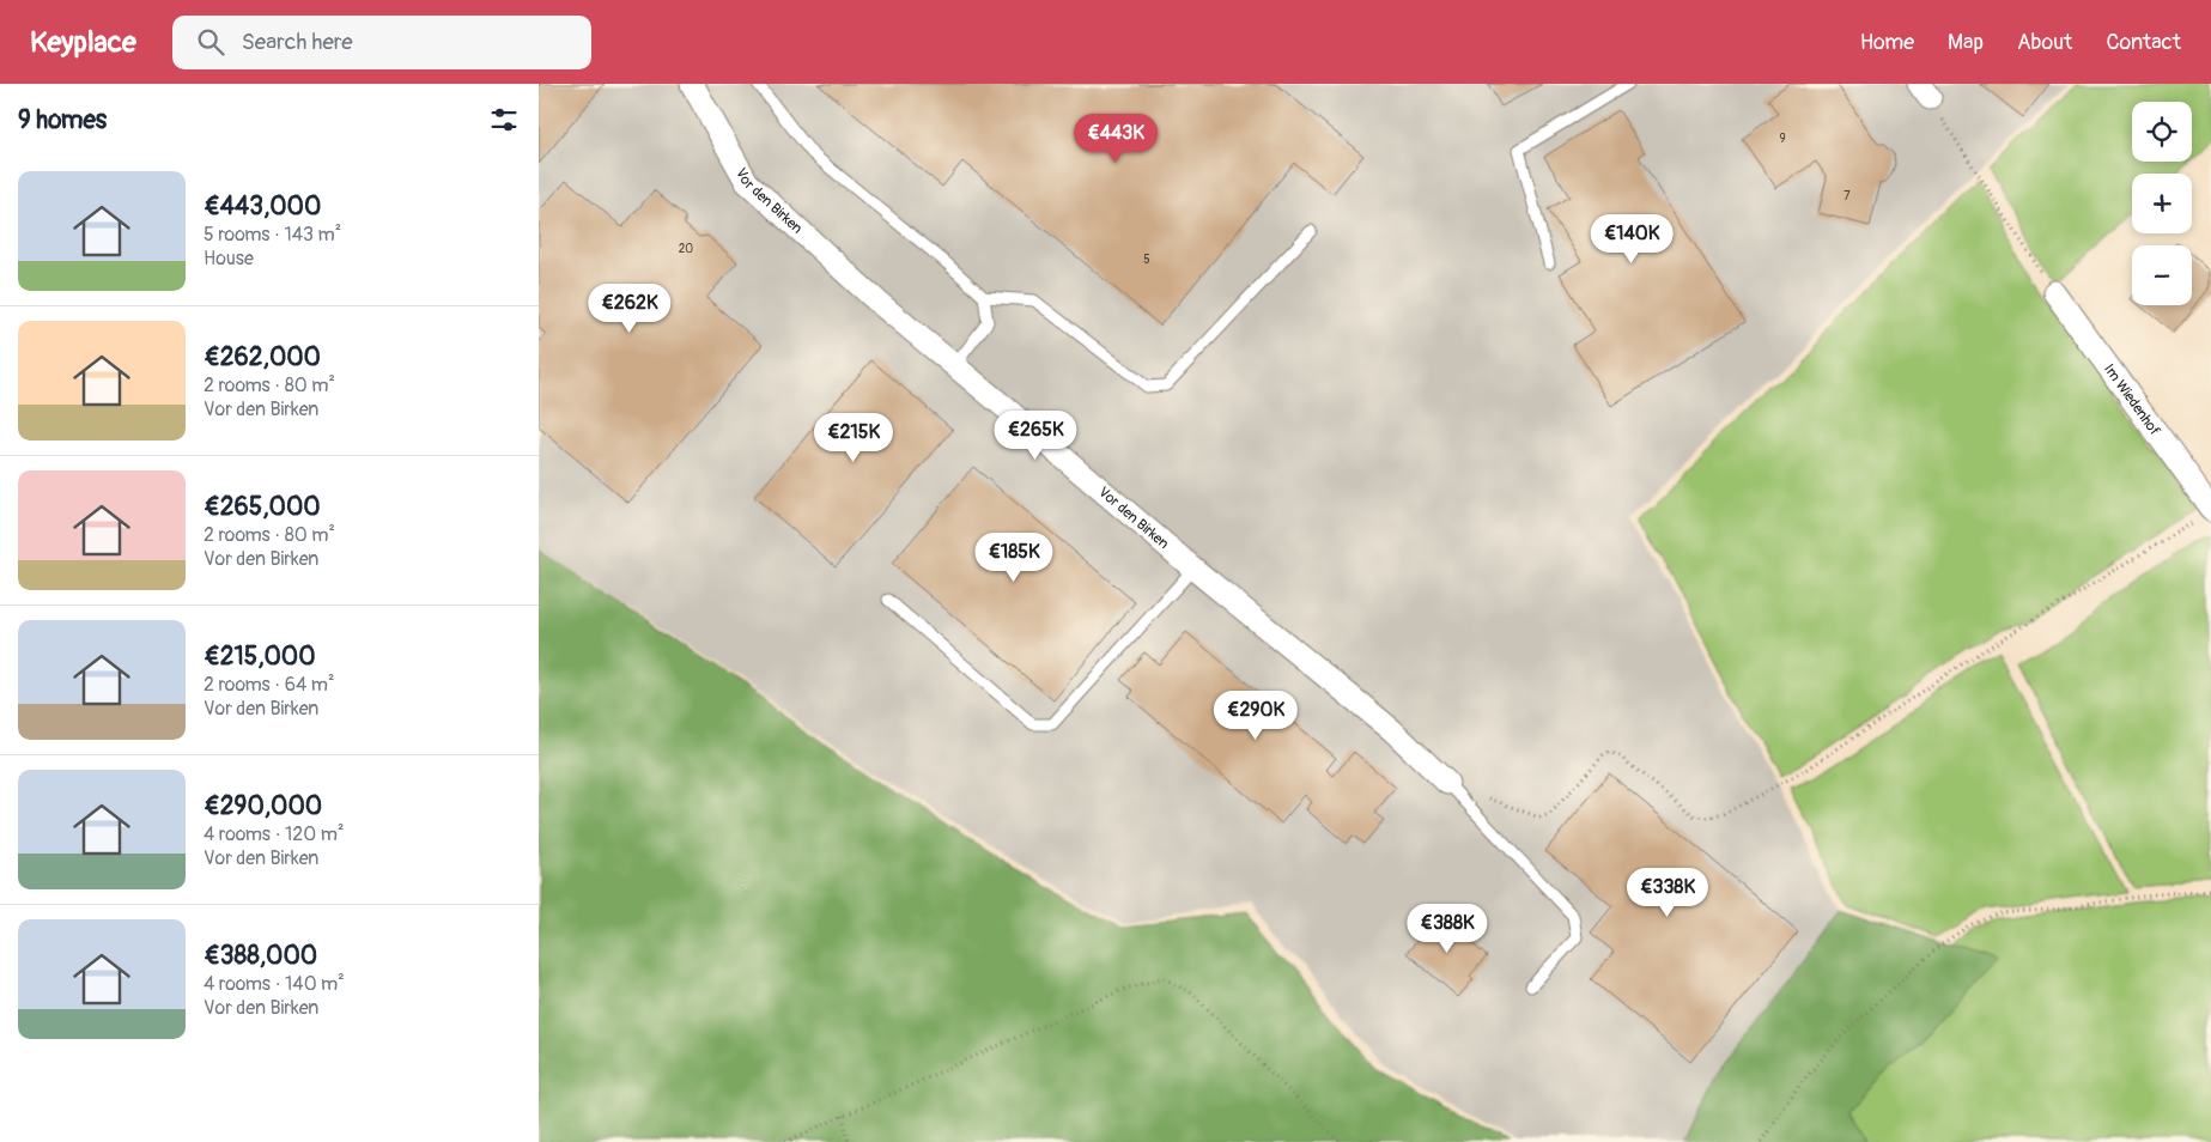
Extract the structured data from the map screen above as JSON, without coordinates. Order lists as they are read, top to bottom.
{
  "streets": {
    "street": ["Vor den Birken", "Im Wiedenhof"]
  },
  "house_numbers": [
    "9",
    "7",
    "20",
    "5"
  ],
  "page": {
    "header": "Keyplace",
    "search": "Search here",
    "nav": [
      "Home",
      "Map",
      "About",
      "Contact"
    ],
    "heading": "9 homes",
    "map_buttons": ["+", "−"],
    "price": [
      "€443K",
      "€140K",
      "€262K",
      "€265K",
      "€215K",
      "€185K",
      "€290K",
      "€338K",
      "€388K"
    ],
    "list": [
      {
        "name": "€443,000",
        "note": "5 rooms · 143 m² · House"
      },
      {
        "name": "€262,000",
        "note": "2 rooms · 80 m² · Vor den Birken"
      },
      {
        "name": "€265,000",
        "note": "2 rooms · 80 m² · Vor den Birken"
      },
      {
        "name": "€215,000",
        "note": "2 rooms · 64 m² · Vor den Birken"
      },
      {
        "name": "€290,000",
        "note": "4 rooms · 120 m² · Vor den Birken"
      },
      {
        "name": "€388,000",
        "note": "4 rooms · 140 m² · Vor den Birken"
      }
    ]
  }
}
